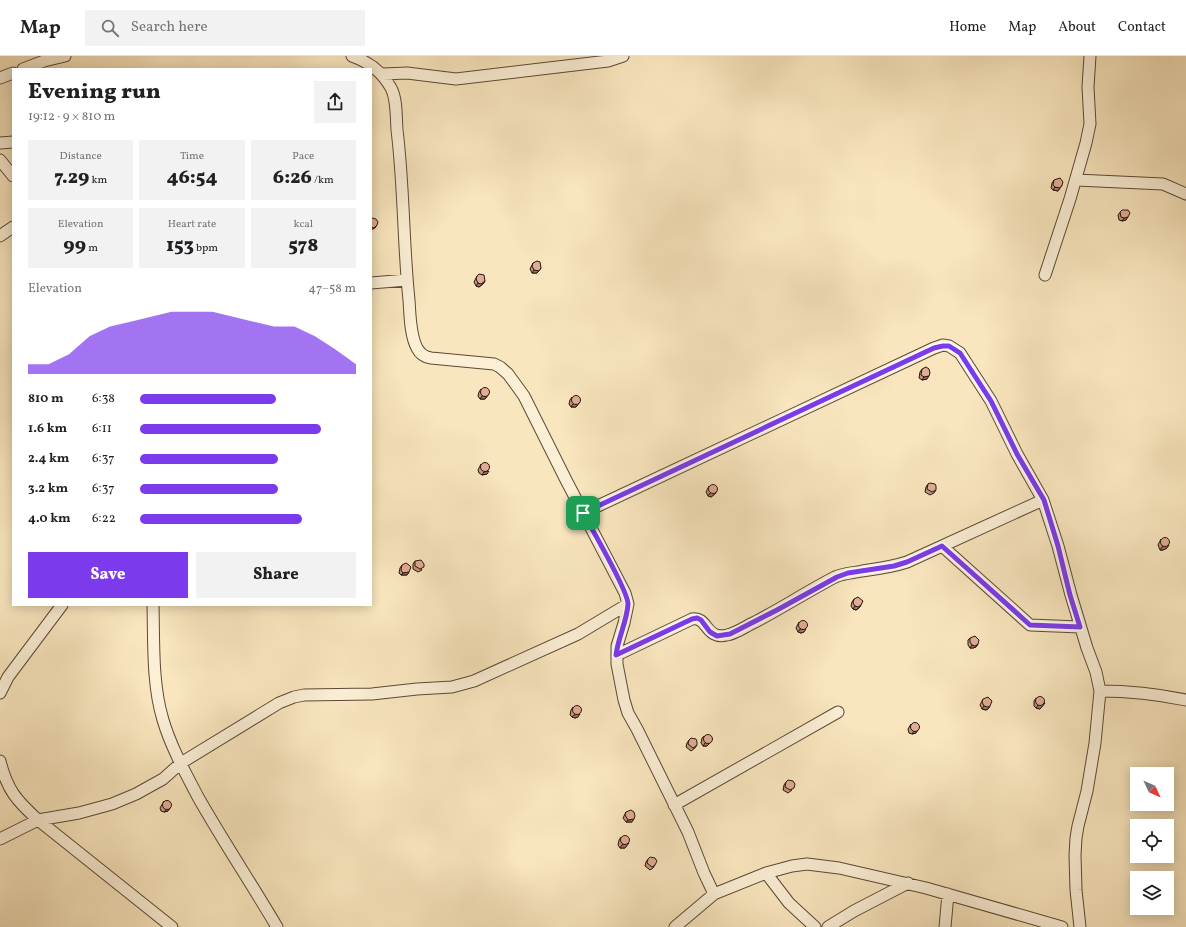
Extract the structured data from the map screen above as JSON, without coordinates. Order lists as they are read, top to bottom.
{
  "north": "bottom right",
  "page": {
    "header": "Map",
    "search": "Search here",
    "nav": [
      "Home",
      "Map",
      "About",
      "Contact"
    ],
    "heading": ["Evening run", "19:12 · 9 × 810 m"],
    "stats": [
      ["Distance", "7.29 km"],
      ["Time", "46:54"],
      ["Pace", "6:26 /km"],
      ["Elevation", "99 m"],
      ["Heart rate", "153 bpm"],
      ["kcal", "578"]
    ],
    "chart": ["Elevation", "47–58 m"],
    "list": [
      {
        "name": "810 m",
        "note": "6:38"
      },
      {
        "name": "1.6 km",
        "note": "6:11"
      },
      {
        "name": "2.4 km",
        "note": "6:37"
      },
      {
        "name": "3.2 km",
        "note": "6:37"
      },
      {
        "name": "4.0 km",
        "note": "6:22"
      }
    ],
    "buttons": ["Save", "Share"]
  }
}
